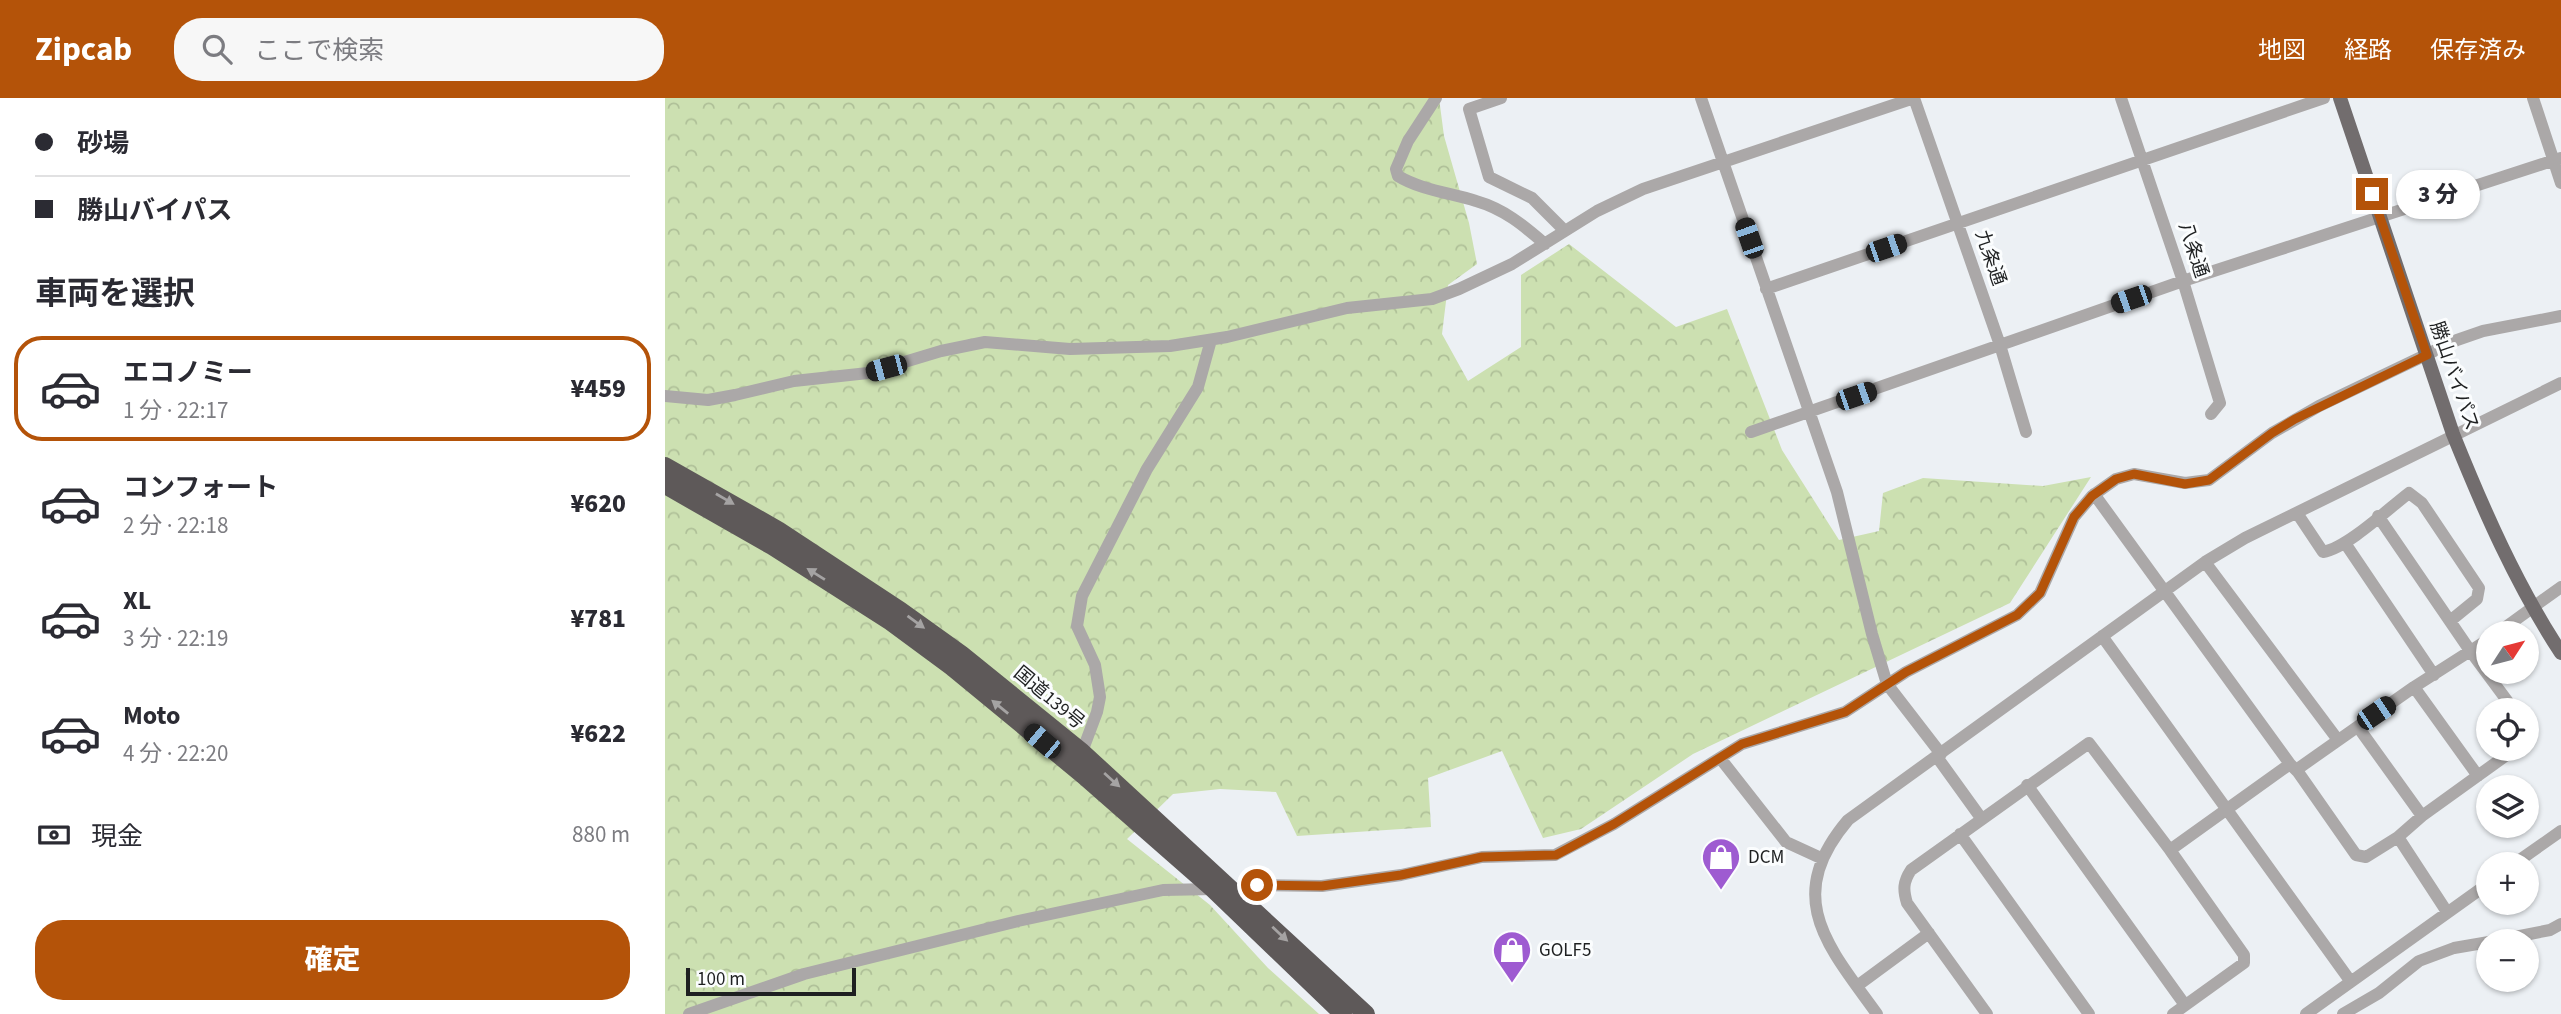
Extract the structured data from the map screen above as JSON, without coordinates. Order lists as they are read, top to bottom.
{
  "streets": {
    "highway": ["国道139号"],
    "main road": ["勝山バイパス"],
    "street": ["八条通", "九条通"]
  },
  "places": {
    "shop": ["DCM", "GOLF5"]
  },
  "scale_bar": "100 m",
  "north": "top right",
  "page": {
    "header": "Zipcab",
    "search": "ここで検索",
    "nav": ["地図", "経路", "保存済み"],
    "banner": ["砂場", "勝山バイパス"],
    "bubble": "3 分",
    "heading": "車両を選択",
    "list": [
      {
        "name": "エコノミー",
        "note": "1 分 · 22:17",
        "value": "¥459"
      },
      {
        "name": "コンフォート",
        "note": "2 分 · 22:18",
        "value": "¥620"
      },
      {
        "name": "XL",
        "note": "3 分 · 22:19",
        "value": "¥781"
      },
      {
        "name": "Moto",
        "note": "4 分 · 22:20",
        "value": "¥622"
      }
    ],
    "map_buttons": ["+", "−"],
    "pay": ["現金", "880 m"],
    "buttons": "確定",
    "scale": "100 m"
  }
}
